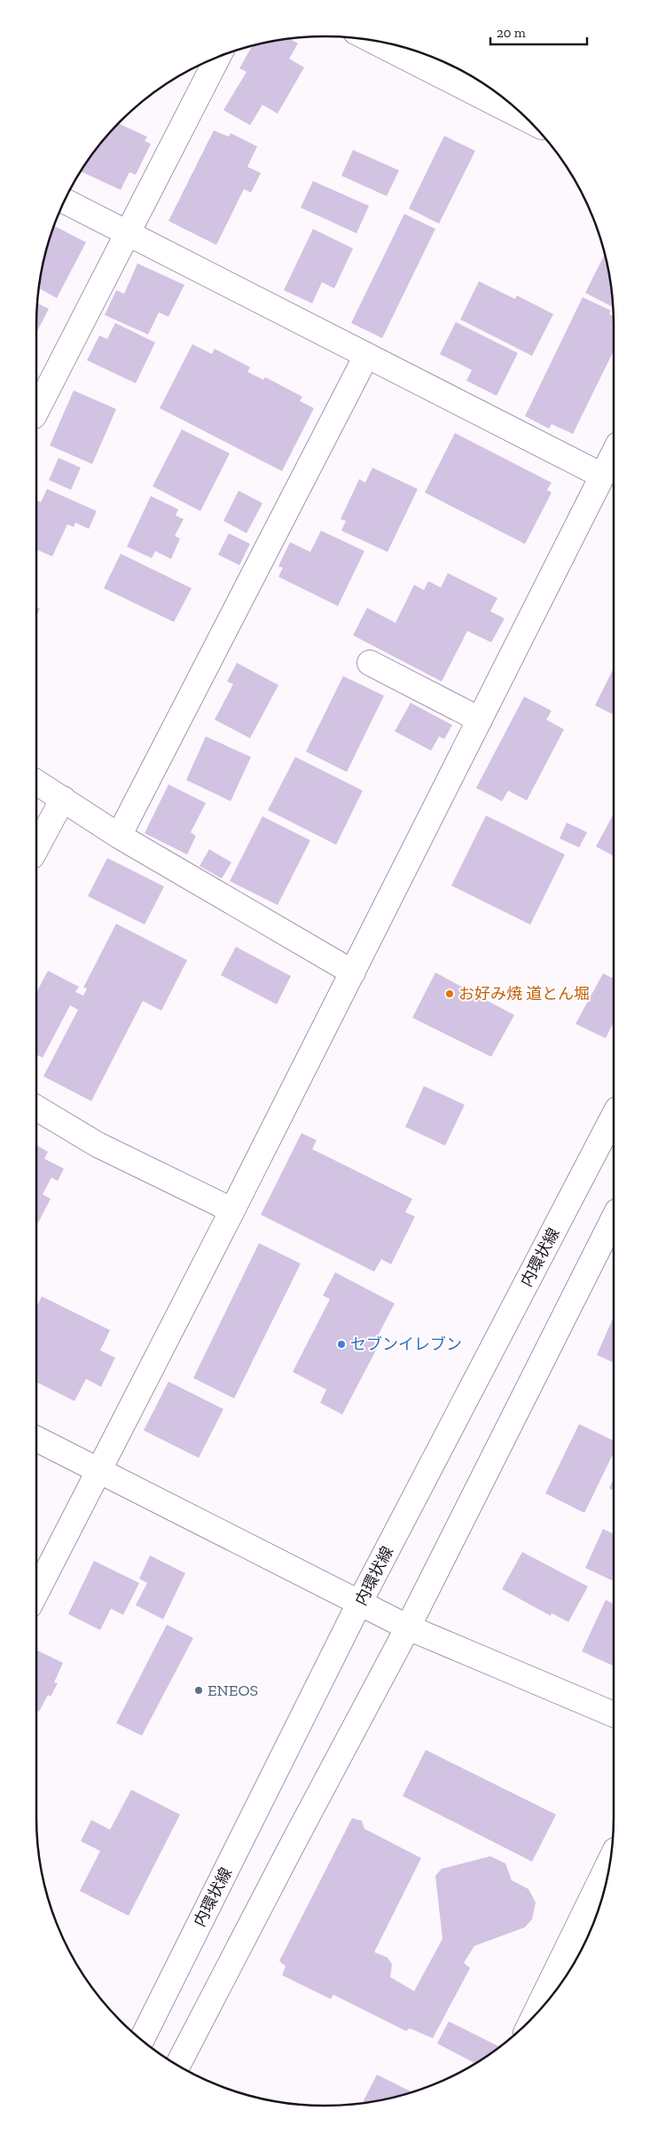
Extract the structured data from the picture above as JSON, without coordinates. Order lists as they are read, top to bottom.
{
  "streets": {
    "street": ["内環状線"]
  },
  "places": ["お好み焼 道とん堀", "セブンイレブン", "ENEOS"],
  "scale_bar": "20 m"
}
